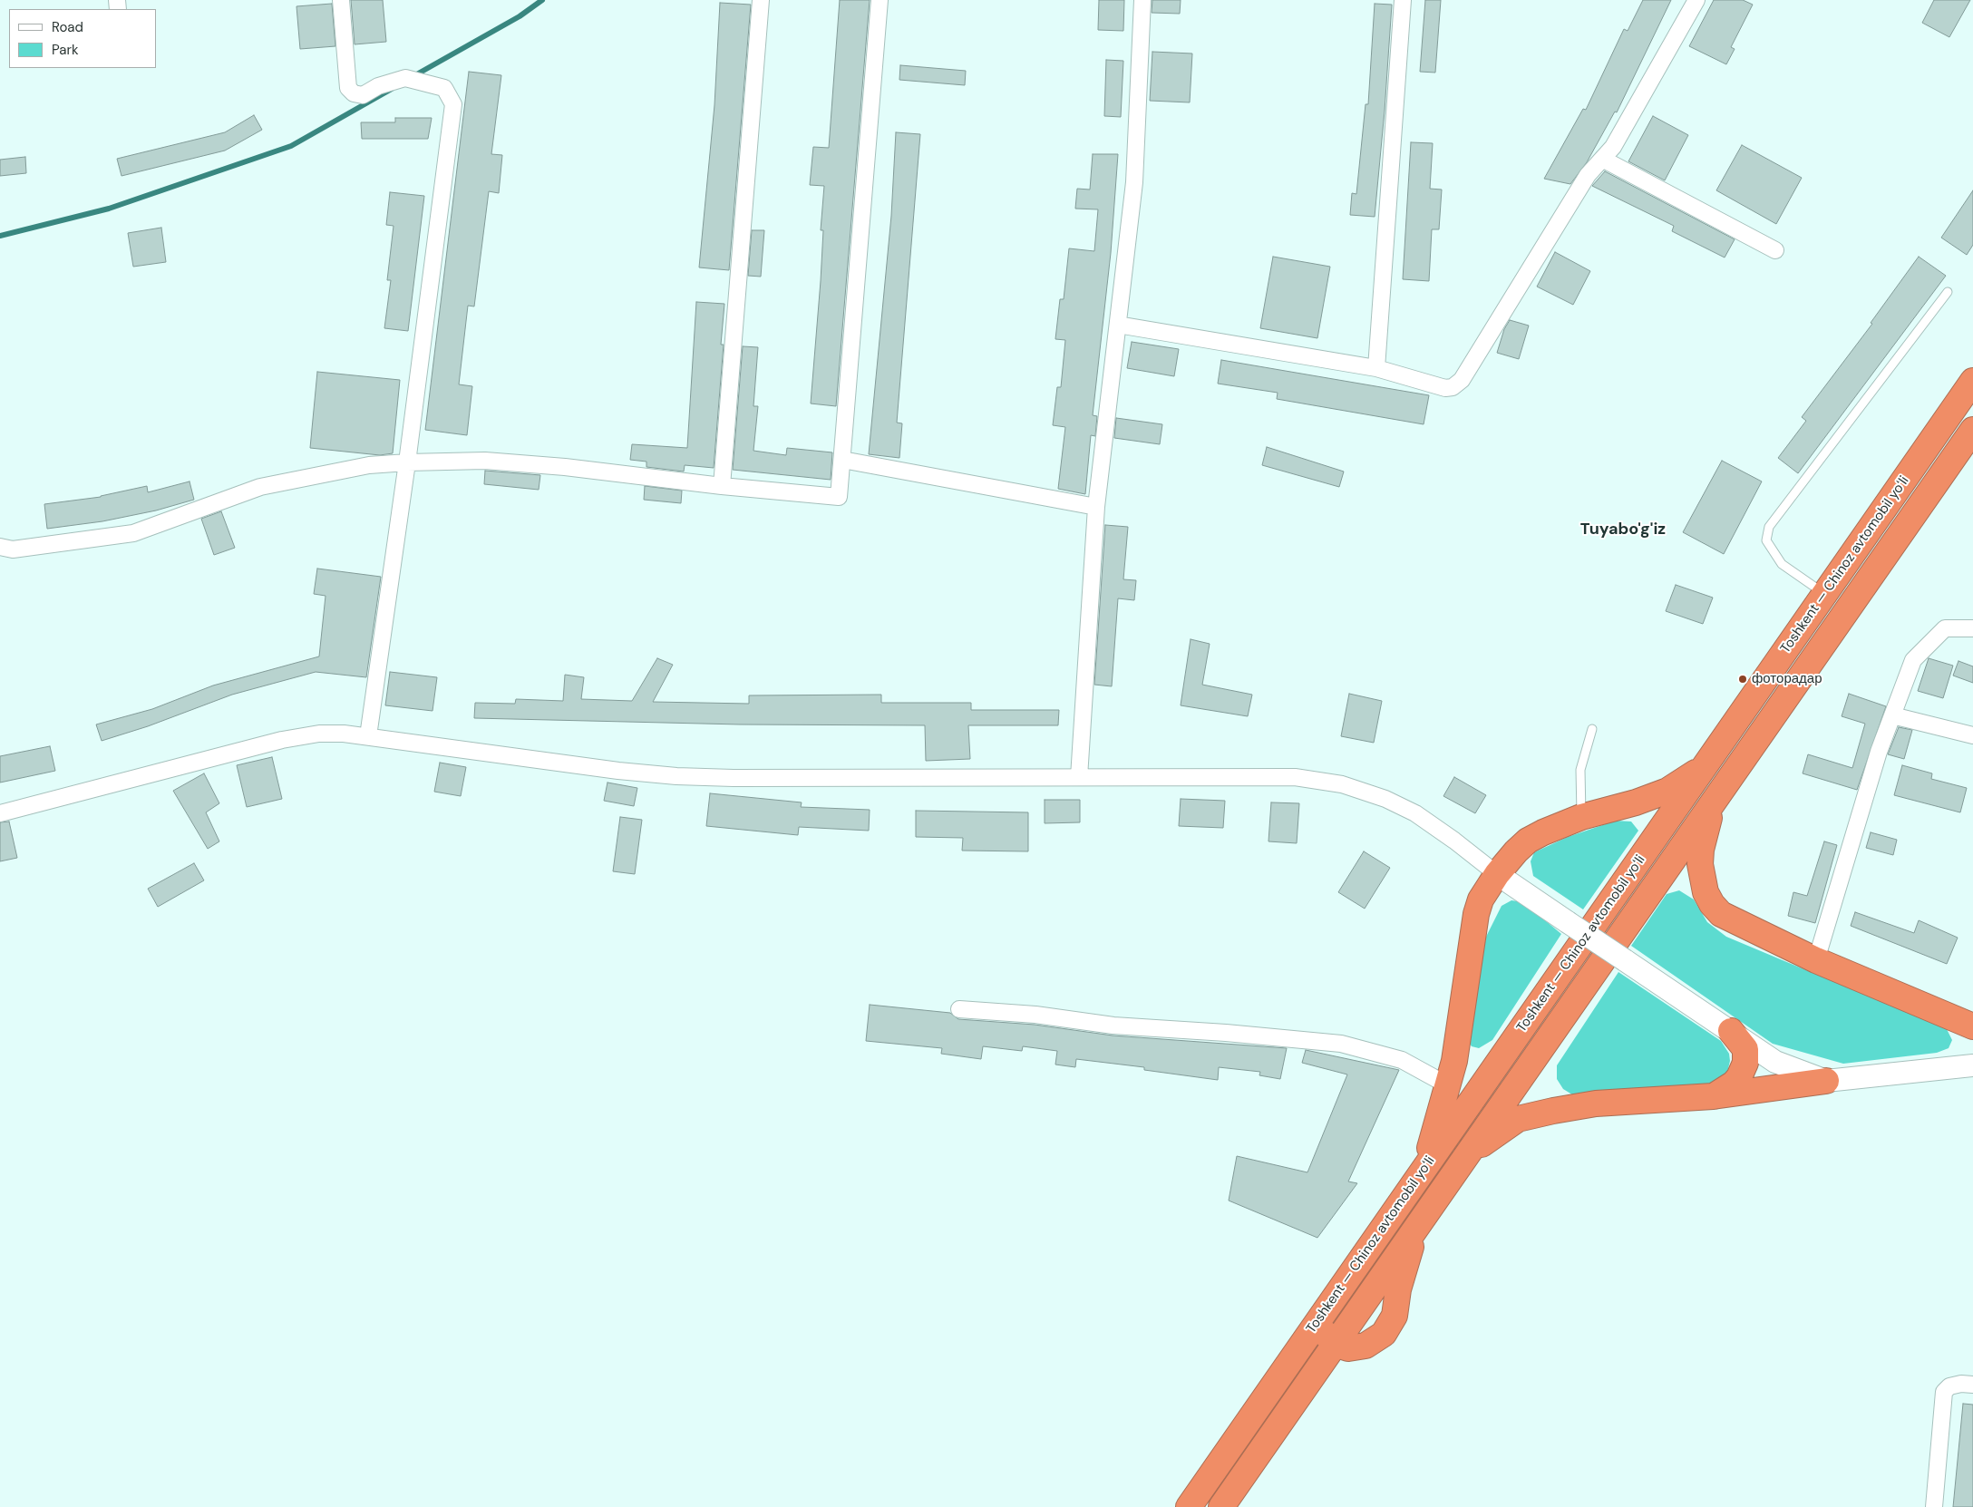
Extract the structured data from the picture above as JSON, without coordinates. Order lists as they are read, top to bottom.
{
  "streets": {
    "highway": ["Toshkent — Chinoz avtomobil yoʻli"]
  },
  "districts": ["Tuyabo'g'iz"],
  "places": ["фоторадар"],
  "legend": ["Road", "Park"]
}
